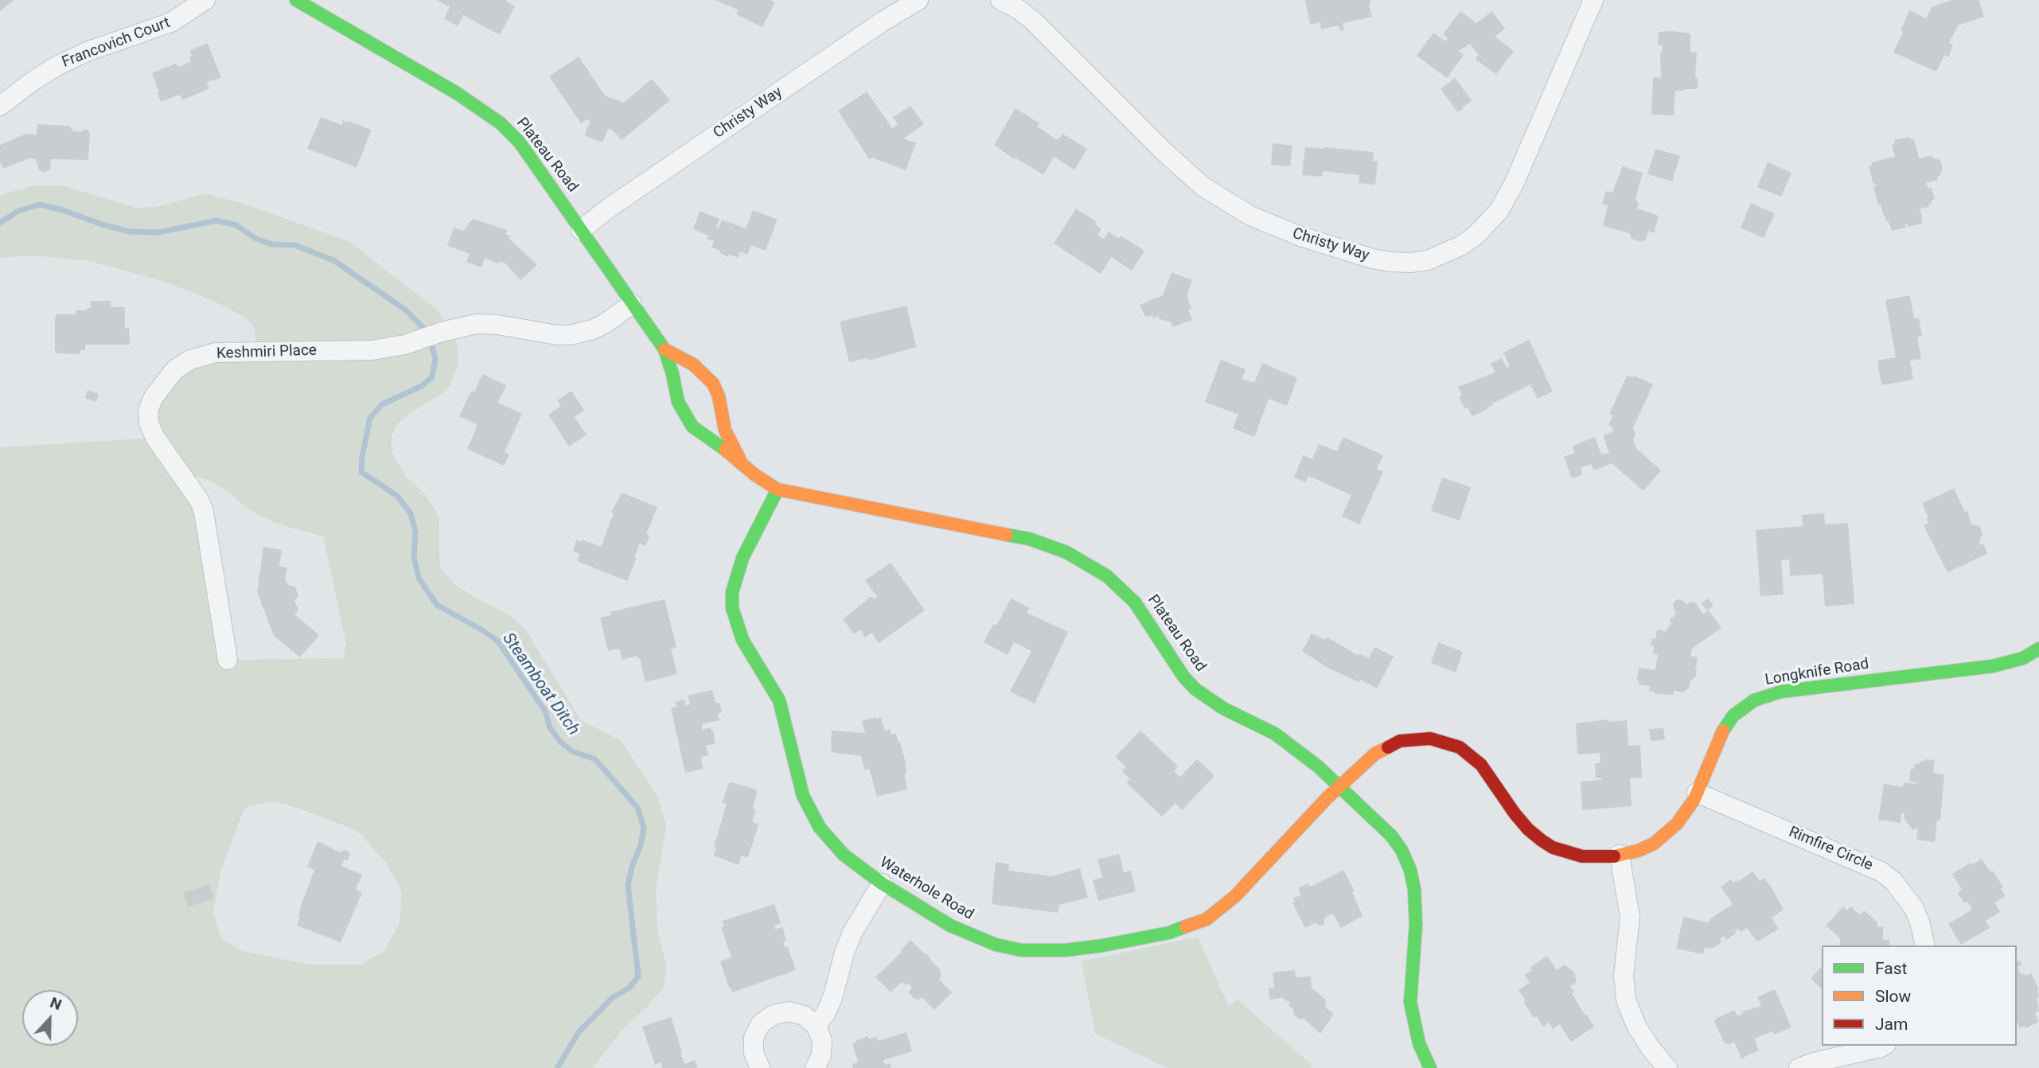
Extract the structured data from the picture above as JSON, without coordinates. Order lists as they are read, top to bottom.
{
  "streets": {
    "street": [
      "Francovich Court",
      "Christy Way",
      "Plateau Road",
      "Keshmiri Place",
      "Longknife Road",
      "Rimfire Circle",
      "Waterhole Road"
    ]
  },
  "crossings": [
    ["Christy Way", "Plateau Road"],
    ["Plateau Road", "Keshmiri Place"],
    ["Plateau Road", "Longknife Road"],
    ["Plateau Road", "Waterhole Road"],
    ["Longknife Road", "Rimfire Circle"],
    ["Longknife Road", "Waterhole Road"]
  ],
  "water": ["Steamboat Ditch"],
  "legend": ["Fast", "Slow", "Jam"],
  "north": "top"
}
